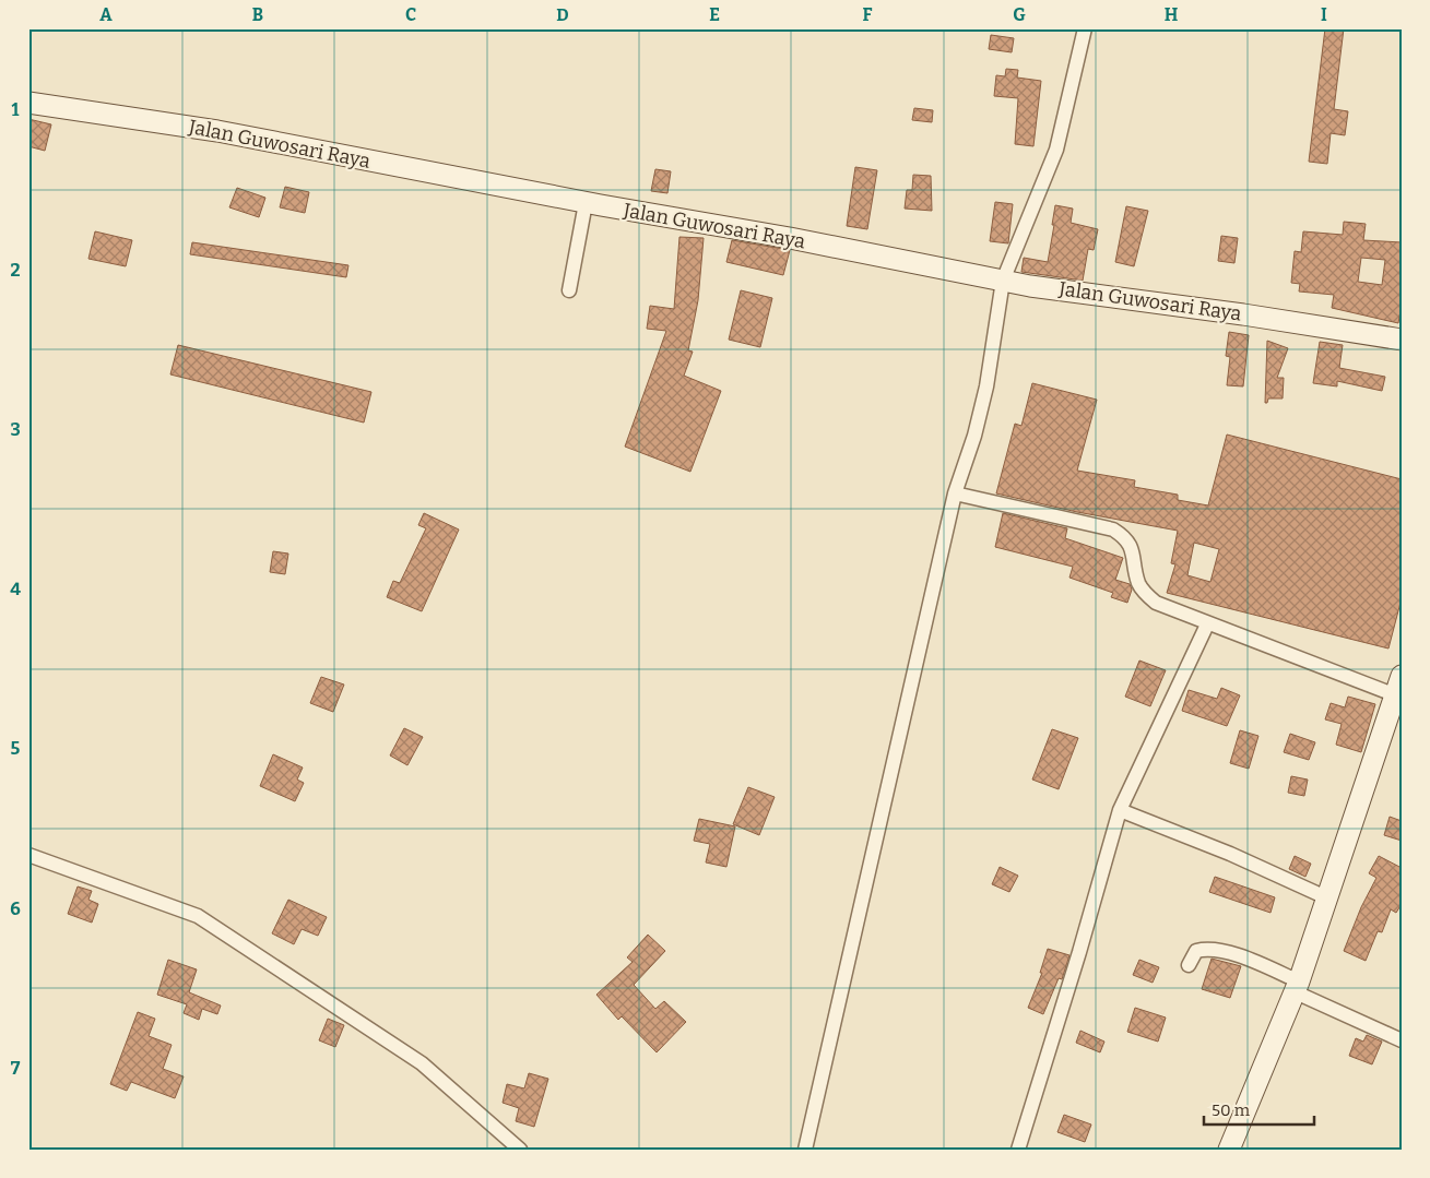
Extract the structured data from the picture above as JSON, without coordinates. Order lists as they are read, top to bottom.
{
  "streets": {
    "street": ["Jalan Guwosari Raya"]
  },
  "scale_bar": "50 m",
  "grid": {
    "columns": [
      "A",
      "B",
      "C",
      "D",
      "E",
      "F",
      "G",
      "H",
      "I"
    ],
    "rows": [
      "1",
      "2",
      "3",
      "4",
      "5",
      "6",
      "7"
    ]
  }
}
